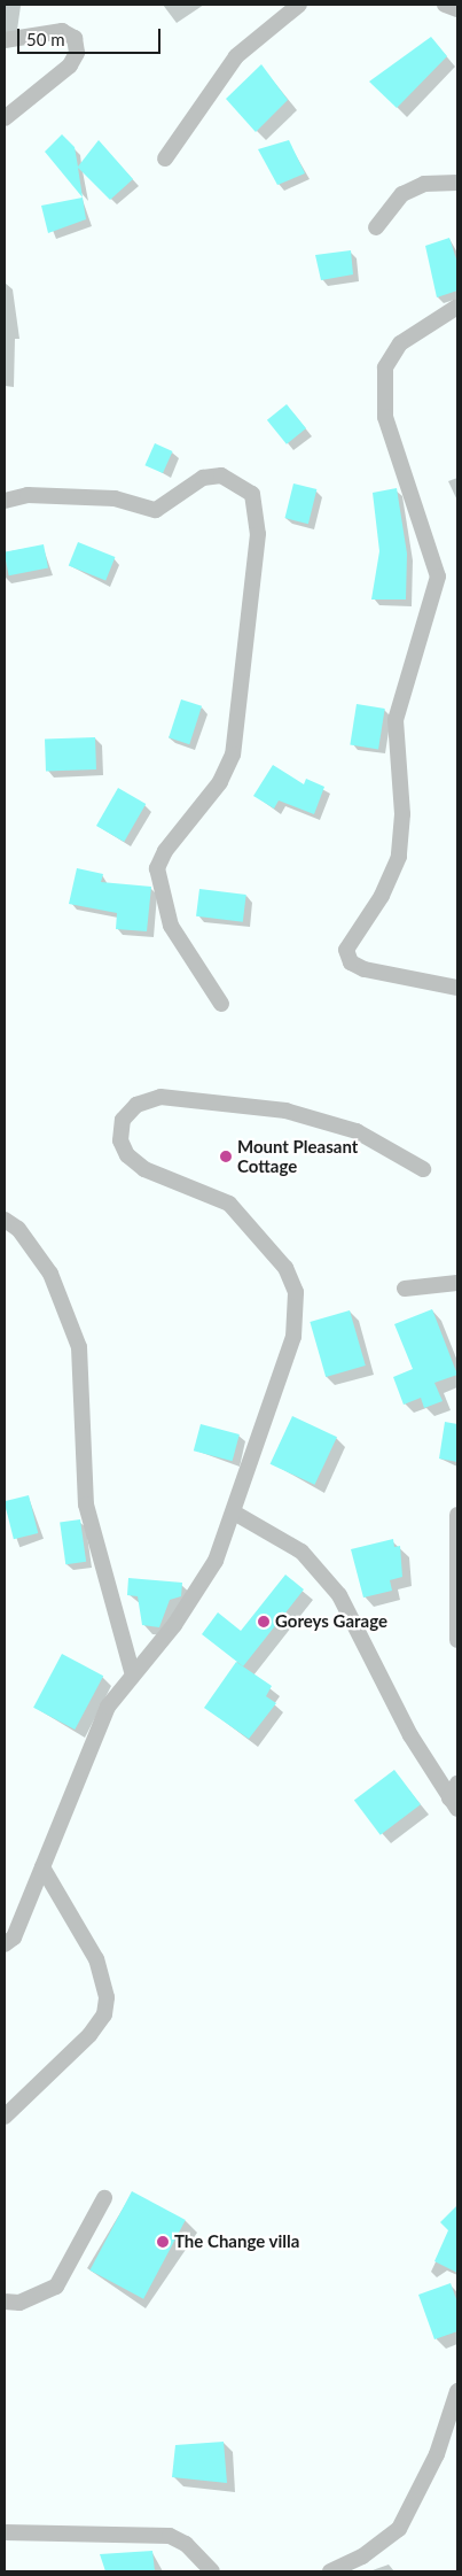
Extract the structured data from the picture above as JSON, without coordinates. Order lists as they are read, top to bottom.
{
  "places": ["Mount Pleasant Cottage", "Goreys Garage", "The Change villa"],
  "scale_bar": "50 m"
}
